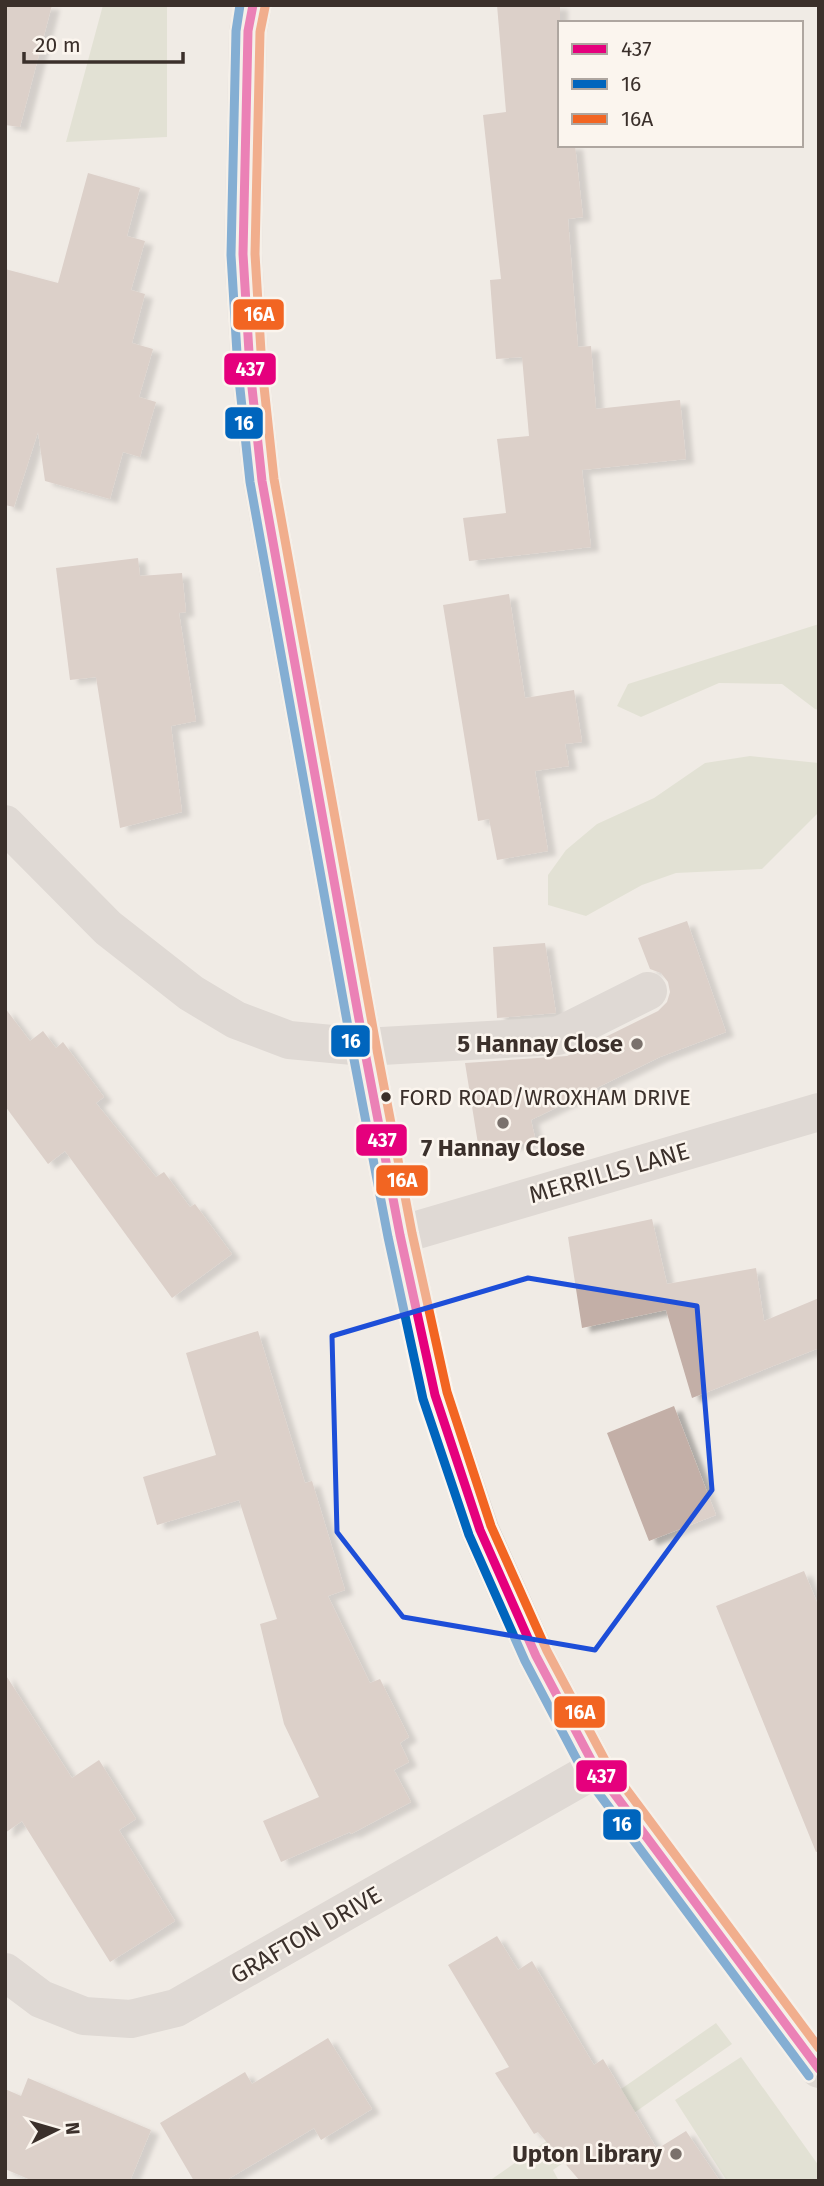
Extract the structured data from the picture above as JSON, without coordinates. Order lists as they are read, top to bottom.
{
  "streets": {
    "street": ["MERRILLS LANE", "GRAFTON DRIVE"]
  },
  "places": [
    "5 Hannay Close",
    "FORD ROAD/WROXHAM DRIVE",
    "7 Hannay Close",
    "Upton Library"
  ],
  "lines": ["transit line 437", "transit line 16", "transit line 16A"],
  "legend": ["437", "16", "16A"],
  "scale_bar": "20 m",
  "north": "right"
}
